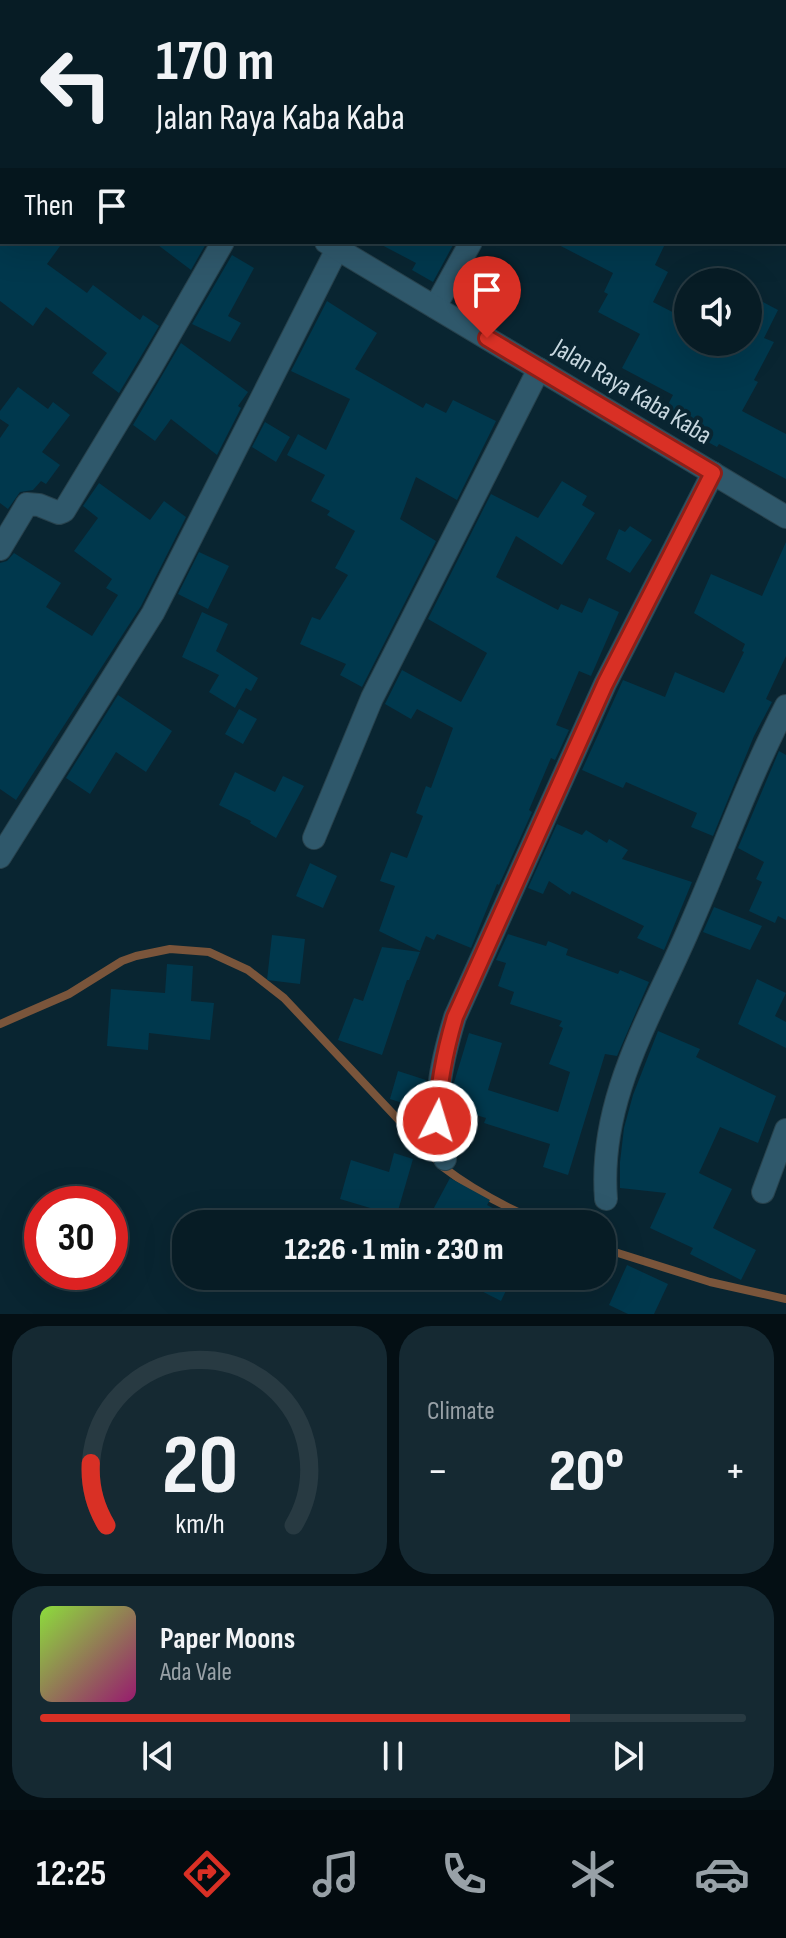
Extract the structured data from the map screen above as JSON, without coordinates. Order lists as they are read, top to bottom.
{
  "streets": {
    "street": ["Jalan Raya Kaba Kaba"]
  },
  "page": {
    "turn": ["170 m", "Jalan Raya Kaba Kaba"],
    "then": "Then",
    "limit": "30",
    "trip": "12:26 · 1 min · 230 m",
    "tile": "Climate",
    "heat": ["−", "20°", "+"],
    "song": ["Paper Moons", "Ada Vale"],
    "tabs": "12:25",
    "gauge": ["20", "km/h"]
  }
}
